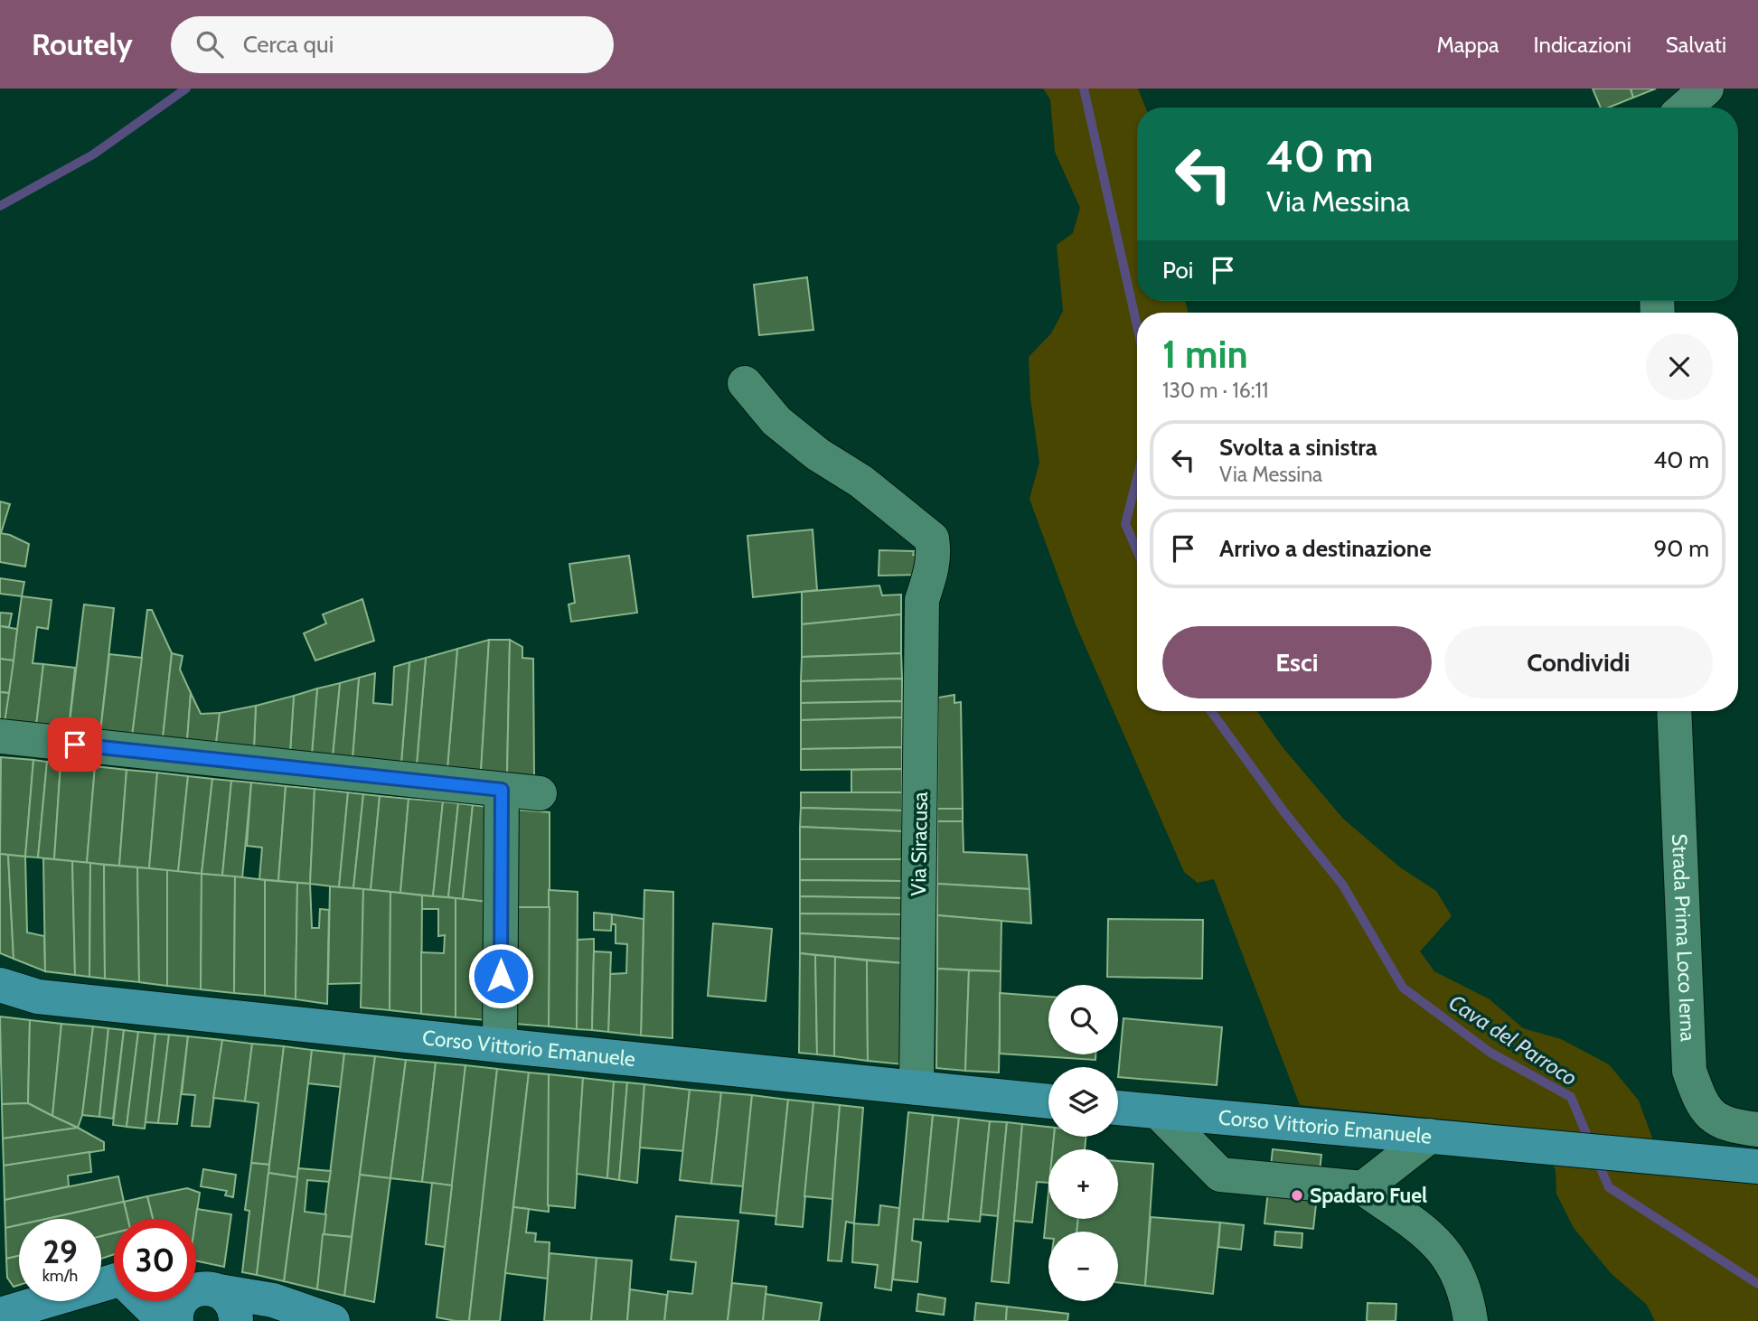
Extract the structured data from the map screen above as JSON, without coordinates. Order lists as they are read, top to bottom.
{
  "streets": {
    "main road": ["Corso Vittorio Emanuele"],
    "street": ["Via Siracusa", "Strada Prima Loco Ierna"]
  },
  "crossings": [
    ["Via Siracusa", "Corso Vittorio Emanuele"]
  ],
  "water": ["Cava del Parroco"],
  "places": ["Spadaro Fuel"],
  "page": {
    "header": "Routely",
    "search": "Cerca qui",
    "nav": ["Mappa", "Indicazioni", "Salvati"],
    "turn": ["40 m", "Via Messina"],
    "then": "Poi",
    "heading": ["1 min", "130 m · 16:11"],
    "list": [
      {
        "name": "Svolta a sinistra",
        "note": "Via Messina",
        "value": "40 m"
      },
      {
        "name": "Arrivo a destinazione",
        "value": "90 m"
      }
    ],
    "buttons": ["Esci", "Condividi"],
    "map_buttons": ["+", "−"],
    "speed": "29 km/h",
    "limit": "30"
  }
}
